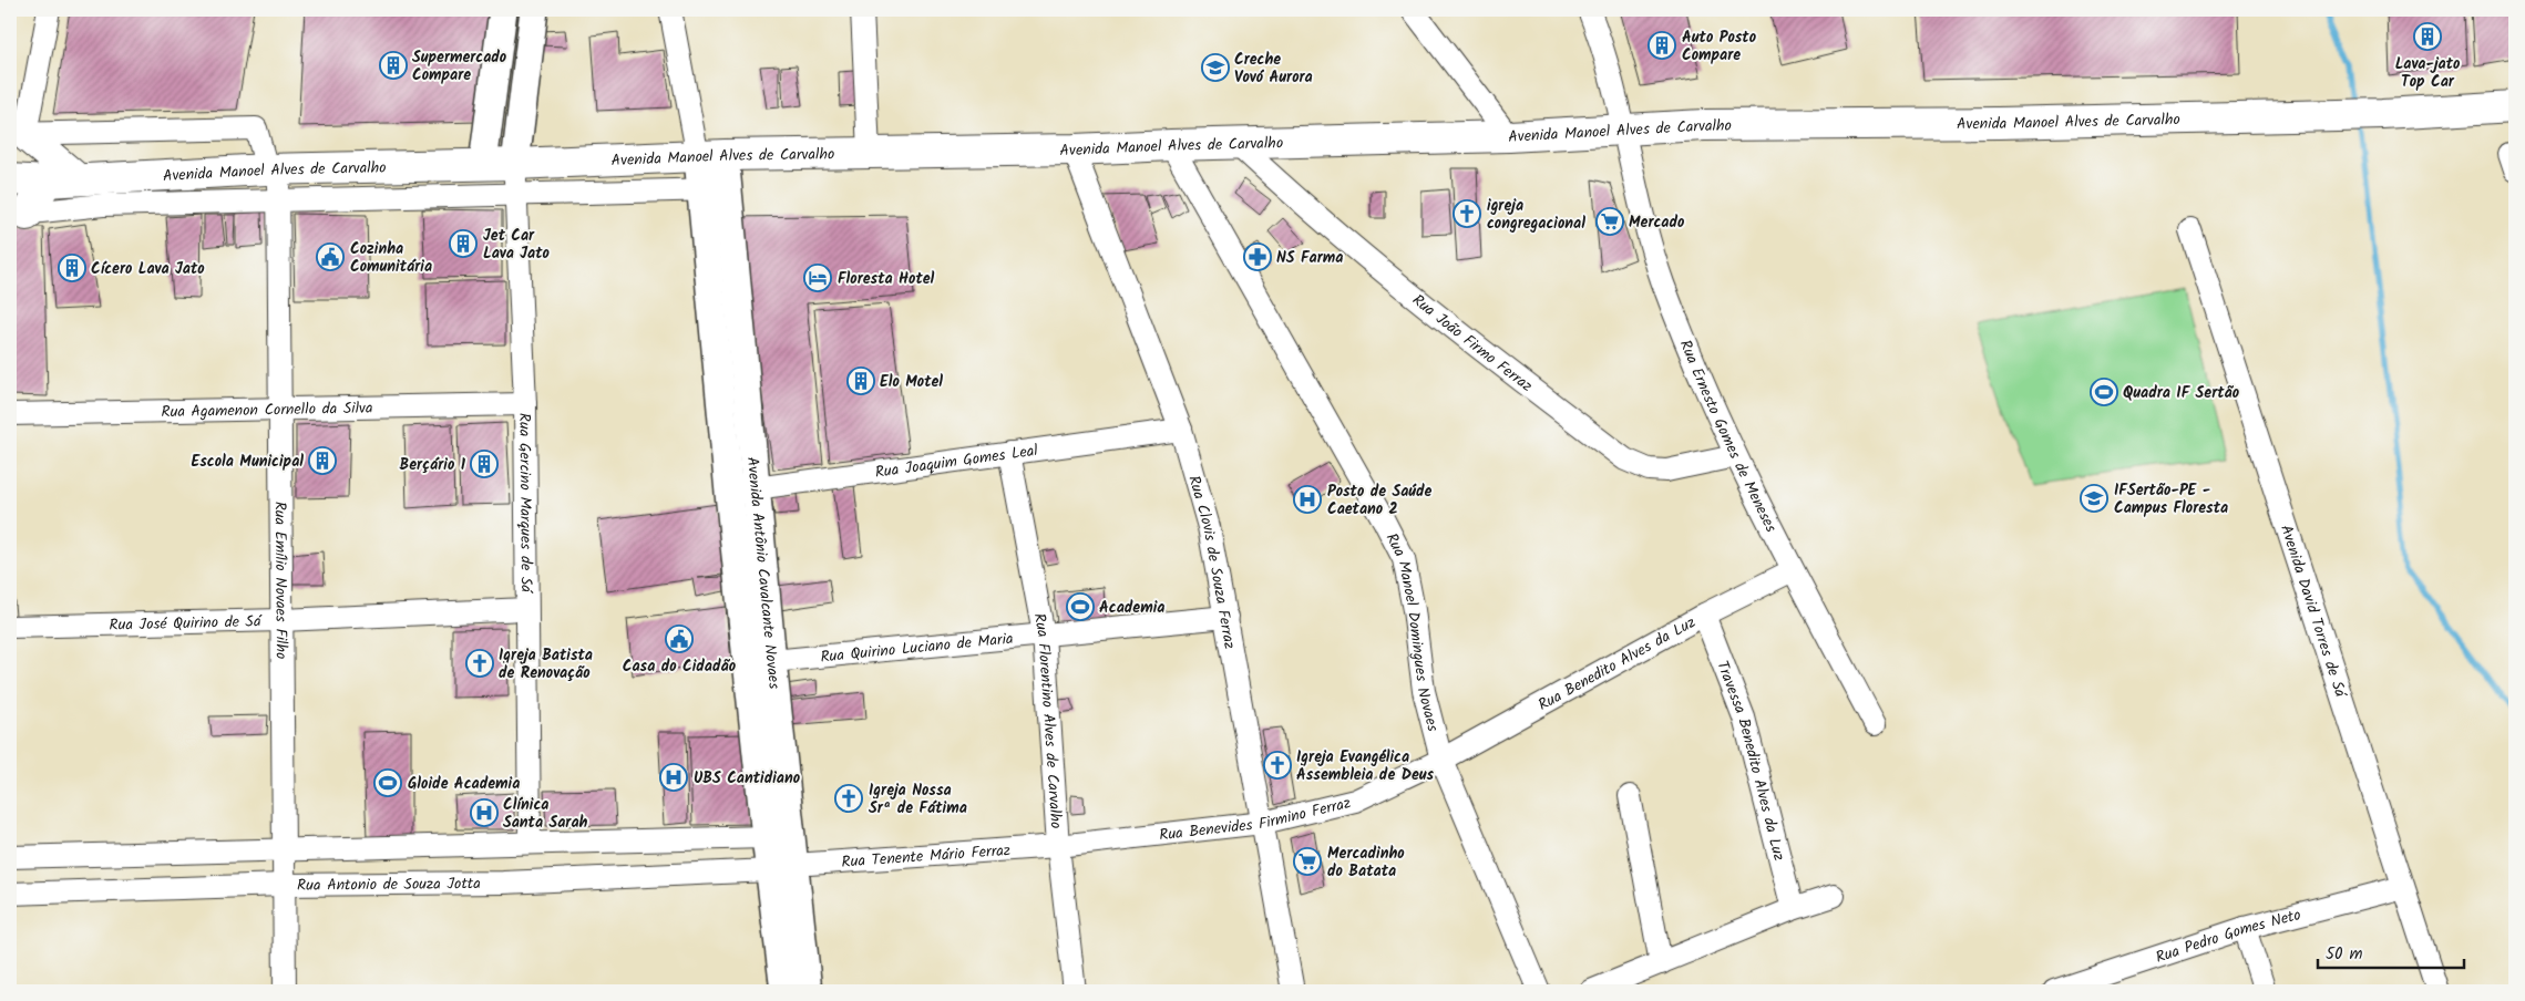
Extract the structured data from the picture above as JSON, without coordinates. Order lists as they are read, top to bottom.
{
  "streets": {
    "main road": ["Avenida Manoel Alves de Carvalho"],
    "street": [
      "Rua João Firmo Ferraz",
      "Rua Agamenon Cornello da Silva",
      "Rua Ernesto Gomes de Meneses",
      "Rua Joaquim Gomes Leal",
      "Rua Gercino Marques de Sá",
      "Rua Clovis de Souza Ferraz",
      "Avenida Antônio Cavalcante Novaes",
      "Rua Emílio Novaes Filho",
      "Avenida David Torres de Sá",
      "Rua José Quirino de Sá",
      "Rua Manoel Domingues Novaes",
      "Rua Quirino Luciano de Maria",
      "Rua Benedito Alves da Luz",
      "Rua Florentino Alves de Carvalho",
      "Travessa Benedito Alves da Luz",
      "Rua Benevides Firmino Ferraz",
      "Rua Tenente Mário Ferraz",
      "Rua Antonio de Souza Jotta",
      "Rua Pedro Gomes Neto"
    ]
  },
  "crossings": [
    ["Avenida Manoel Alves de Carvalho", "Rua João Firmo Ferraz"],
    ["Avenida Manoel Alves de Carvalho", "Rua Ernesto Gomes de Meneses"],
    ["Avenida Manoel Alves de Carvalho", "Rua Gercino Marques de Sá"],
    ["Avenida Manoel Alves de Carvalho", "Rua Clovis de Souza Ferraz"],
    ["Avenida Manoel Alves de Carvalho", "Avenida Antônio Cavalcante Novaes"],
    ["Avenida Manoel Alves de Carvalho", "Rua Emílio Novaes Filho"],
    ["Avenida Manoel Alves de Carvalho", "Rua Manoel Domingues Novaes"],
    ["Rua João Firmo Ferraz", "Rua Ernesto Gomes de Meneses"],
    ["Rua Agamenon Cornello da Silva", "Rua Gercino Marques de Sá"],
    ["Rua Agamenon Cornello da Silva", "Rua Emílio Novaes Filho"],
    ["Rua Ernesto Gomes de Meneses", "Rua Benedito Alves da Luz"],
    ["Rua Joaquim Gomes Leal", "Rua Clovis de Souza Ferraz"],
    ["Rua Joaquim Gomes Leal", "Avenida Antônio Cavalcante Novaes"],
    ["Rua Joaquim Gomes Leal", "Rua Florentino Alves de Carvalho"],
    ["Rua Gercino Marques de Sá", "Rua José Quirino de Sá"],
    ["Rua Clovis de Souza Ferraz", "Rua Quirino Luciano de Maria"],
    ["Rua Clovis de Souza Ferraz", "Rua Benevides Firmino Ferraz"],
    ["Avenida Antônio Cavalcante Novaes", "Rua Quirino Luciano de Maria"],
    ["Avenida Antônio Cavalcante Novaes", "Rua Tenente Mário Ferraz"],
    ["Avenida Antônio Cavalcante Novaes", "Rua Antonio de Souza Jotta"],
    ["Rua Emílio Novaes Filho", "Rua José Quirino de Sá"],
    ["Rua Emílio Novaes Filho", "Rua Antonio de Souza Jotta"],
    ["Avenida David Torres de Sá", "Rua Pedro Gomes Neto"],
    ["Rua Manoel Domingues Novaes", "Rua Benedito Alves da Luz"],
    ["Rua Manoel Domingues Novaes", "Rua Benevides Firmino Ferraz"],
    ["Rua Quirino Luciano de Maria", "Rua Florentino Alves de Carvalho"],
    ["Rua Benedito Alves da Luz", "Travessa Benedito Alves da Luz"],
    ["Rua Benedito Alves da Luz", "Rua Benevides Firmino Ferraz"],
    ["Rua Florentino Alves de Carvalho", "Rua Benevides Firmino Ferraz"],
    ["Rua Florentino Alves de Carvalho", "Rua Tenente Mário Ferraz"],
    ["Rua Benevides Firmino Ferraz", "Rua Tenente Mário Ferraz"],
    ["Rua Tenente Mário Ferraz", "Rua Antonio de Souza Jotta"]
  ],
  "places": {
    "building": [
      "Lava-jato Top Car",
      "Auto Posto Compare",
      "Supermercado Compare",
      "Jet Car Lava Jato",
      "Cícero Lava Jato",
      "Elo Motel",
      "Escola Municipal",
      "Berçário 1"
    ],
    "school or university": ["Creche Vovó Aurora", "IFSertão-PE - Campus Floresta"],
    "church": [
      "igreja congregacional",
      "Igreja Batista de Renovação",
      "Igreja Evangélica Assembleia de Deus",
      "Igreja Nossa Srª de Fátima"
    ],
    "supermarket": ["Mercado", "Mercadinho do Batata"],
    "public building": ["Cozinha Comunitária", "Casa do Cidadão"],
    "pharmacy": ["NS Farma"],
    "hotel": ["Floresta Hotel"],
    "sports": ["Quadra IF Sertão", "Academia", "Gloide Academia"],
    "hospital": ["Posto de Saúde Caetano 2", "UBS Cantidiano", "Clínica Santa Sarah"]
  },
  "scale_bar": "50 m"
}
